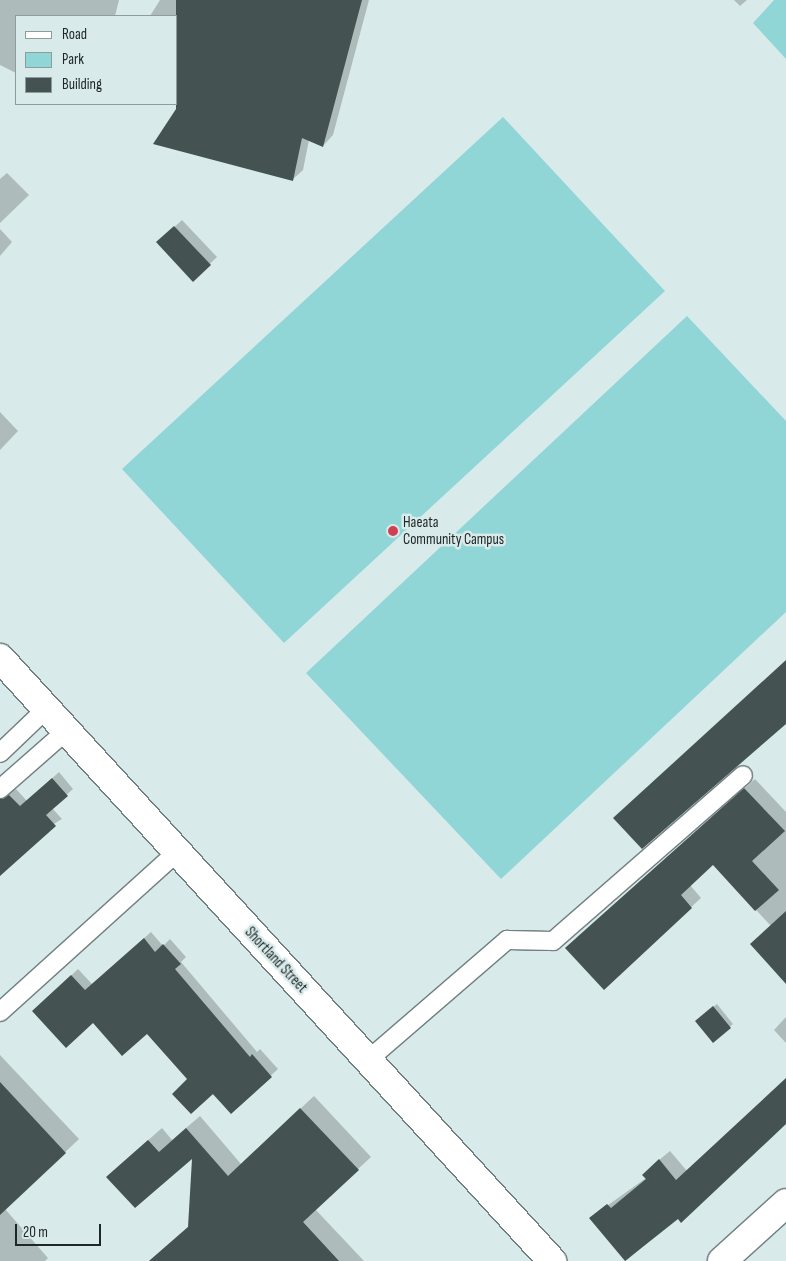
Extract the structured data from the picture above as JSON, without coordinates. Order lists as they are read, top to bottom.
{
  "streets": {
    "street": ["Shortland Street"]
  },
  "places": ["Haeata Community Campus"],
  "legend": ["Road", "Park", "Building"],
  "scale_bar": "20 m"
}
